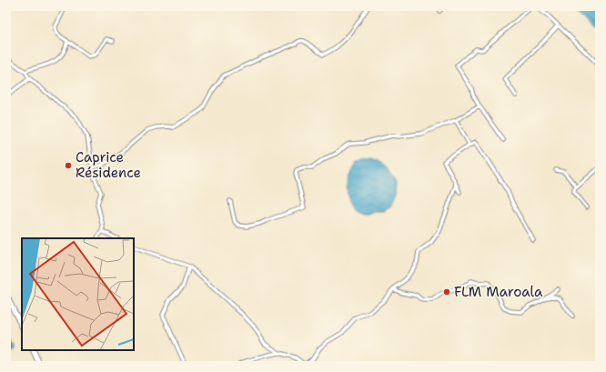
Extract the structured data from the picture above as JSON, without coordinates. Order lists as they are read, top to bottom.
{
  "places": ["Caprice Résidence", "FLM Maroala"]
}
